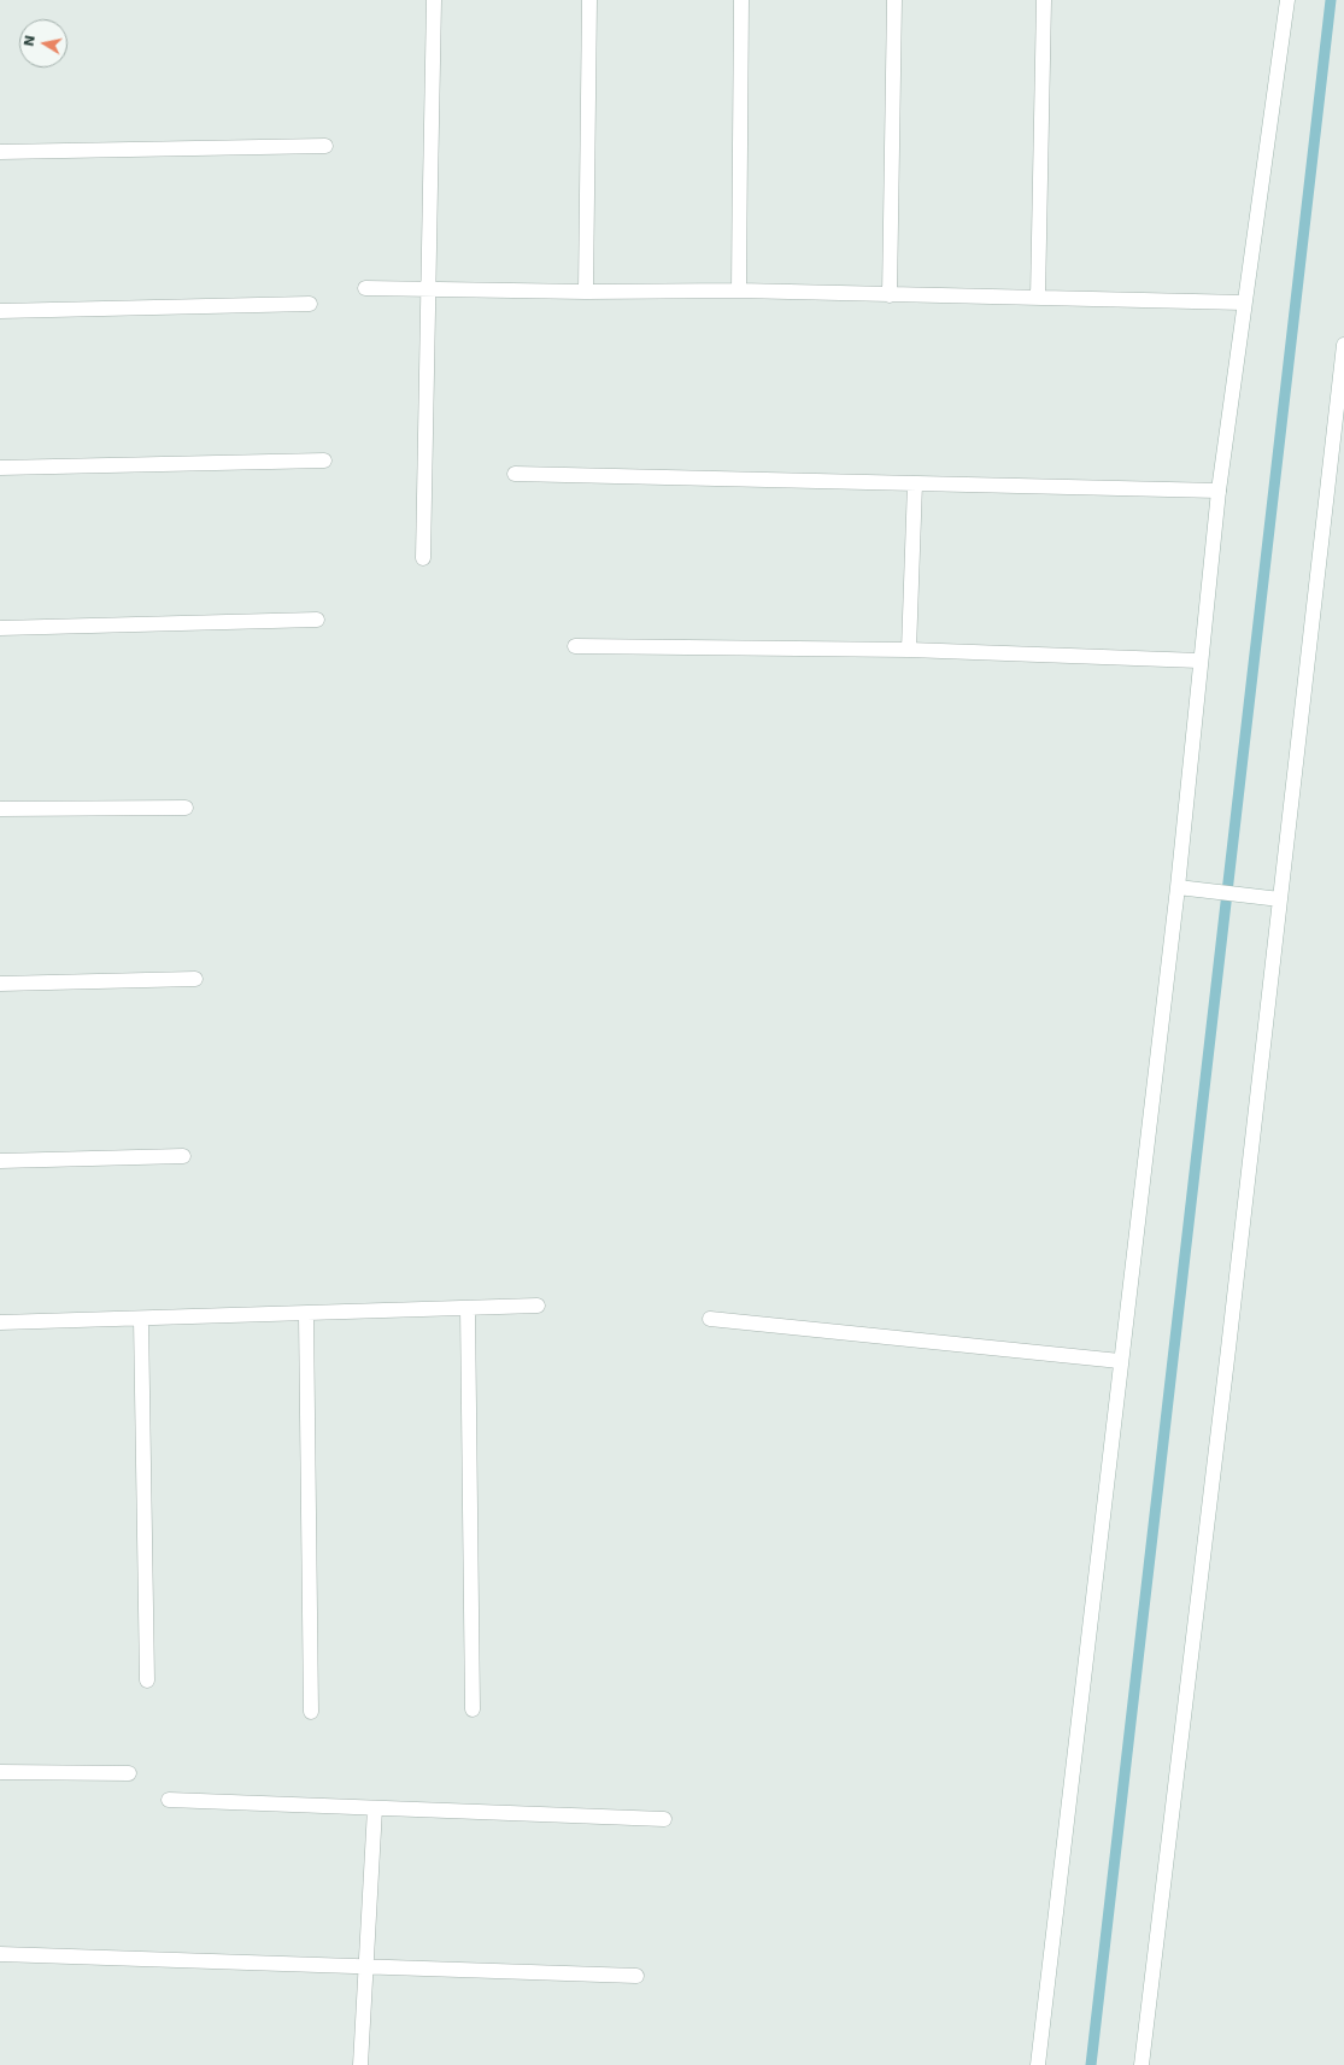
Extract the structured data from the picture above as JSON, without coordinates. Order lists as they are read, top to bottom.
{
  "north": "left"
}
